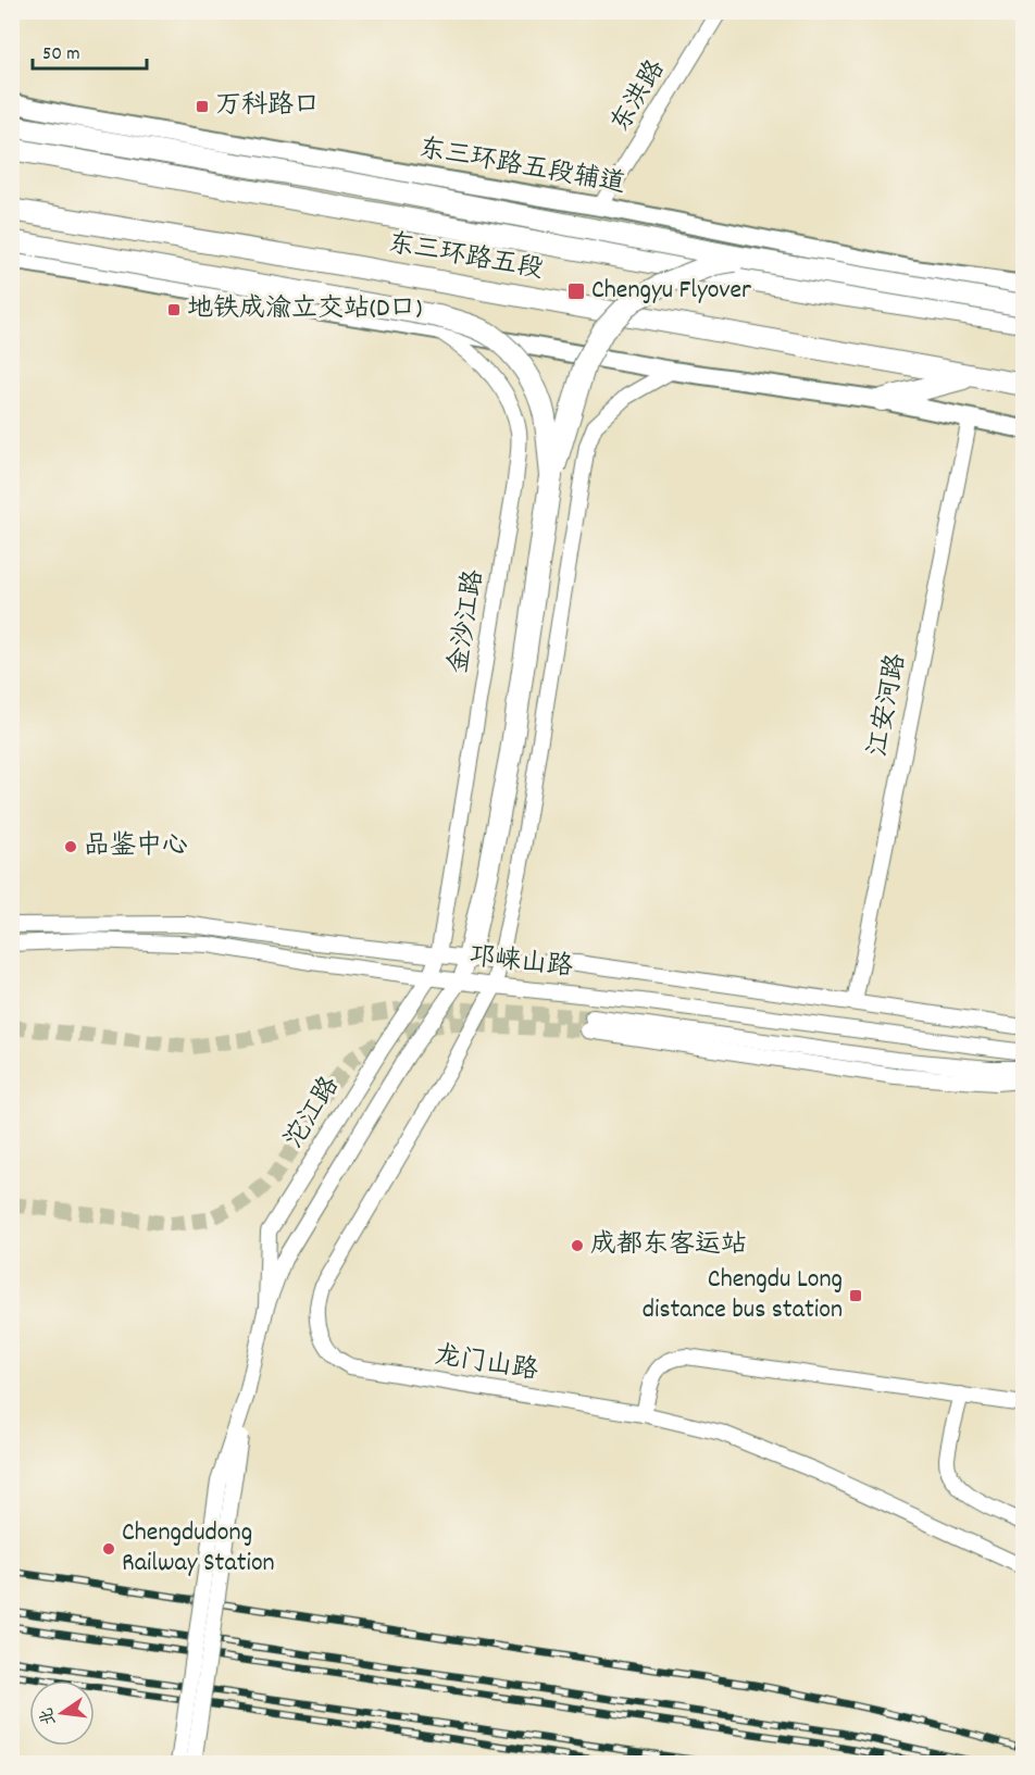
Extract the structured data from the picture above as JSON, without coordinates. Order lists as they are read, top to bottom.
{
  "streets": {
    "highway": ["东三环路五段"],
    "main road": ["东三环路五段辅道"],
    "street": [
      "东洪路",
      "金沙江路",
      "江安河路",
      "邛崃山路",
      "沱江路",
      "龙门山路"
    ]
  },
  "crossings": [
    ["东洪路", "东三环路五段辅道"],
    ["金沙江路", "邛崃山路"],
    ["金沙江路", "沱江路"],
    ["江安河路", "邛崃山路"],
    ["邛崃山路", "沱江路"],
    ["邛崃山路", "龙门山路"]
  ],
  "places": {
    "transit": [
      "万科路口",
      "Chengyu Flyover",
      "地铁成渝立交站(D口)",
      "Chengdu Long distance bus station"
    ],
    "other": ["品鉴中心", "成都东客运站", "Chengdudong Railway Station"]
  },
  "scale_bar": "50 m",
  "north": "left"
}
